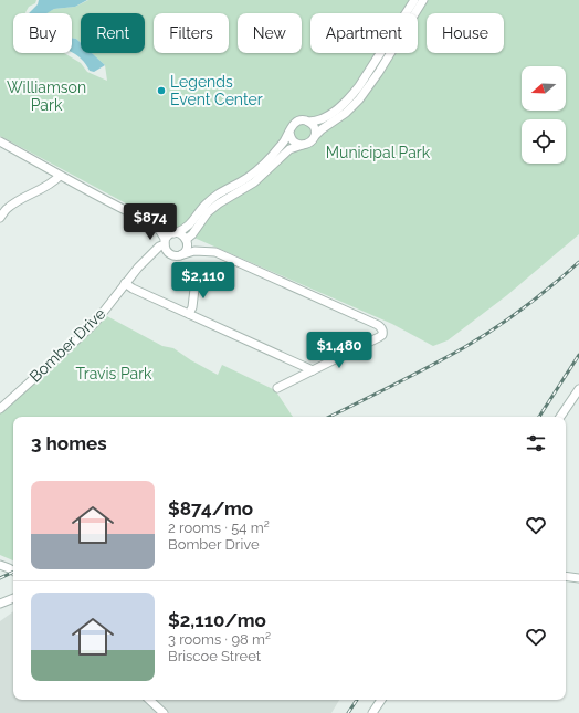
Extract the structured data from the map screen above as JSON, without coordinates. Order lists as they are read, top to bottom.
{
  "streets": {
    "street": ["Bomber Drive"]
  },
  "parks": ["Williamson Park", "Municipal Park", "Travis Park"],
  "places": ["Legends Event Center"],
  "north": "left",
  "page": {
    "chip": [
      "Buy",
      "Rent",
      "Filters",
      "New",
      "Apartment",
      "House"
    ],
    "price": ["$874", "$2,110", "$1,480"],
    "heading": "3 homes",
    "list": [
      {
        "name": "$874/mo",
        "note": "2 rooms · 54 m² · Bomber Drive"
      },
      {
        "name": "$2,110/mo",
        "note": "3 rooms · 98 m² · Briscoe Street"
      }
    ]
  }
}
